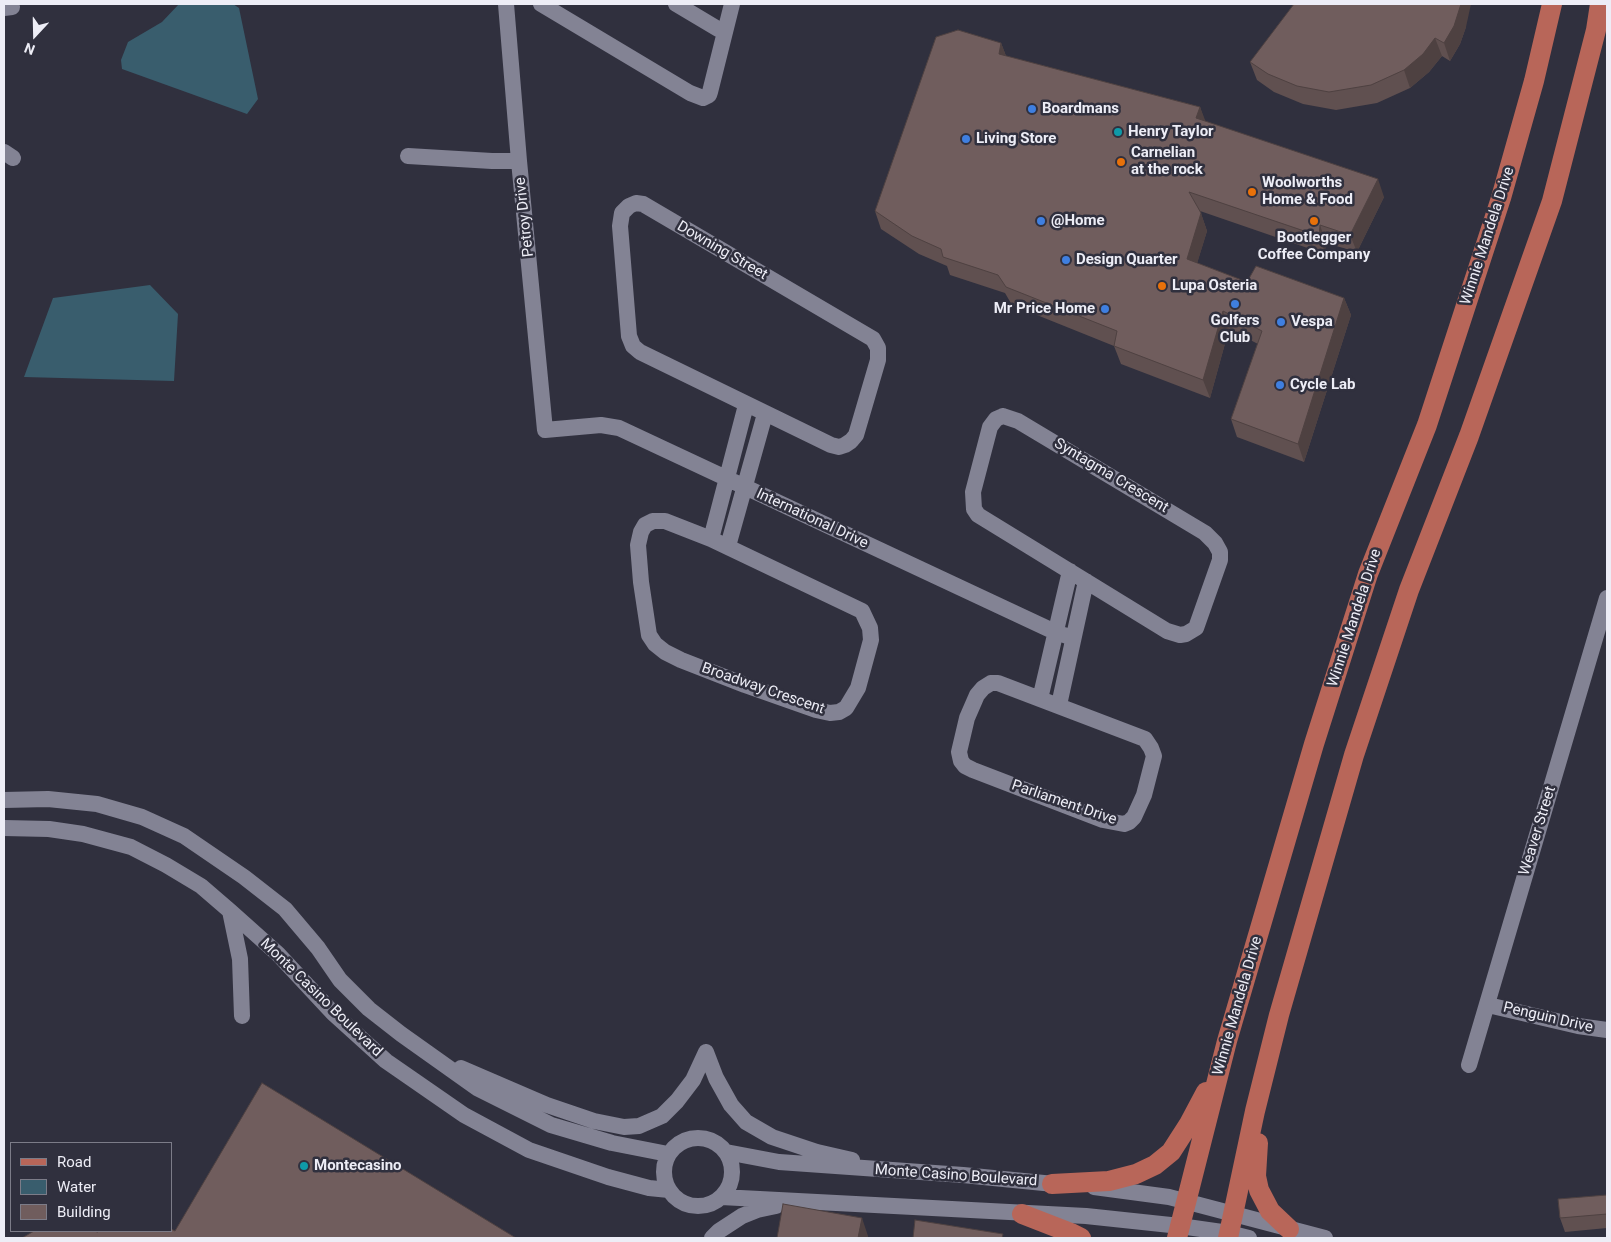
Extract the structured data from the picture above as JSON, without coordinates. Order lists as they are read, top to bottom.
{
  "streets": {
    "main road": ["Winnie Mandela Drive"],
    "street": [
      "Petroy Drive",
      "Downing Street",
      "Syntagma Crescent",
      "International Drive",
      "Broadway Crescent",
      "Parliament Drive",
      "Weaver Street",
      "Monte Casino Boulevard",
      "Penguin Drive"
    ]
  },
  "crossings": [
    ["Petroy Drive", "International Drive"],
    ["Winnie Mandela Drive", "Monte Casino Boulevard"],
    ["Weaver Street", "Penguin Drive"]
  ],
  "places": [
    "Boardmans",
    "Henry Taylor",
    "Living Store",
    "Carnelian at the rock",
    "Woolworths Home & Food",
    "@Home",
    "Bootlegger Coffee Company",
    "Design Quarter",
    "Lupa Osteria",
    "Golfers Club",
    "Mr Price Home",
    "Vespa",
    "Cycle Lab",
    "Montecasino"
  ],
  "legend": ["Road", "Water", "Building"],
  "north": "bottom"
}
